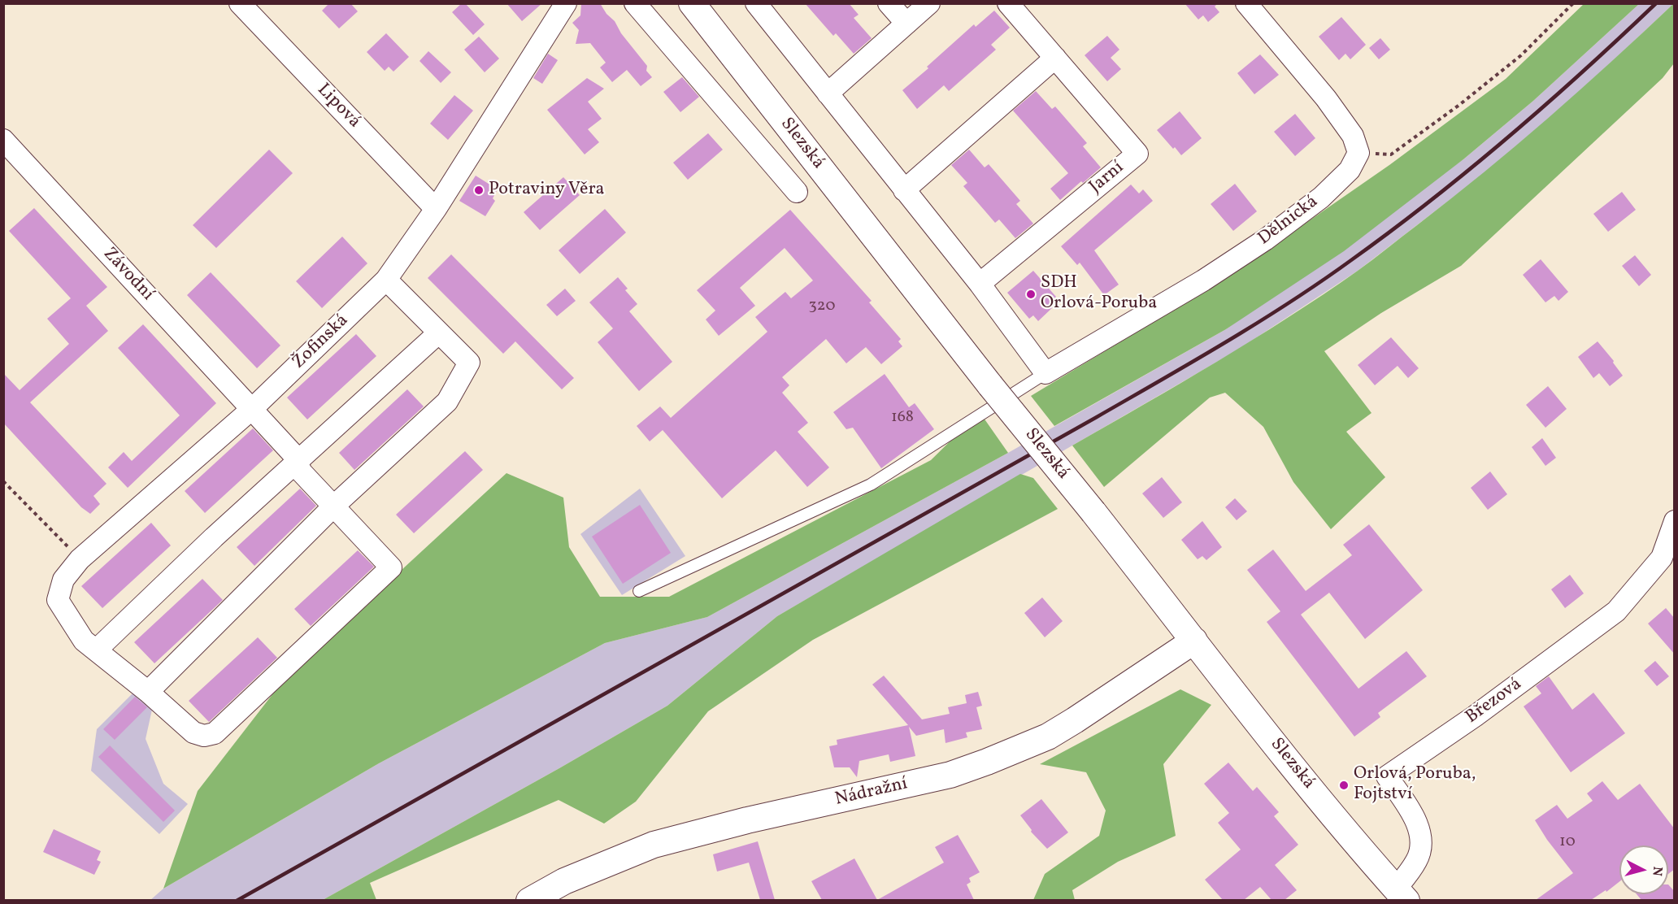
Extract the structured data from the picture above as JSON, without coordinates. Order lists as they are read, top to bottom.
{
  "streets": {
    "street": [
      "Lipová",
      "Slezská",
      "Jarní",
      "Dělnická",
      "Závodní",
      "Žofinská",
      "Březová",
      "Nádražní"
    ]
  },
  "crossings": [
    ["Lipová", "Žofinská"],
    ["Slezská", "Březová"],
    ["Slezská", "Nádražní"],
    ["Závodní", "Žofinská"]
  ],
  "places": ["Potraviny Věra", "SDH Orlová-Poruba", "Orlová, Poruba, Fojtství"],
  "house_numbers": ["320", "168", "10"],
  "north": "right"
}
